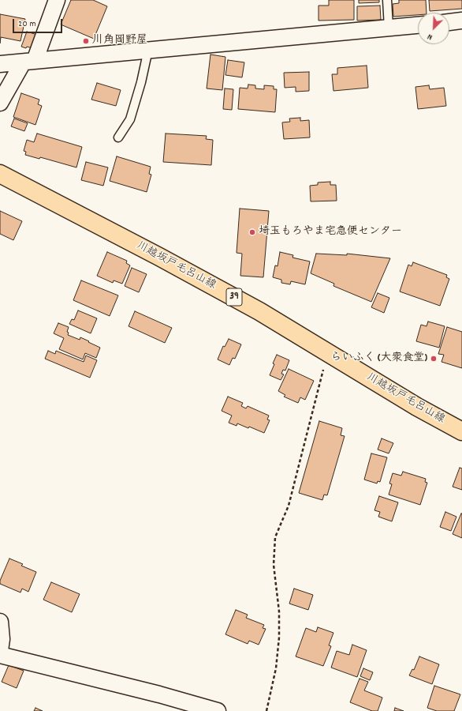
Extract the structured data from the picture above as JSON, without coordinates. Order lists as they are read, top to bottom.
{
  "streets": {
    "main road": ["川越坂戸毛呂山線", "39"]
  },
  "places": ["川角岡野屋", "埼玉もろやま宅急便センター", "らいふく (大衆食堂)"],
  "scale_bar": "20 m",
  "north": "bottom left"
}
